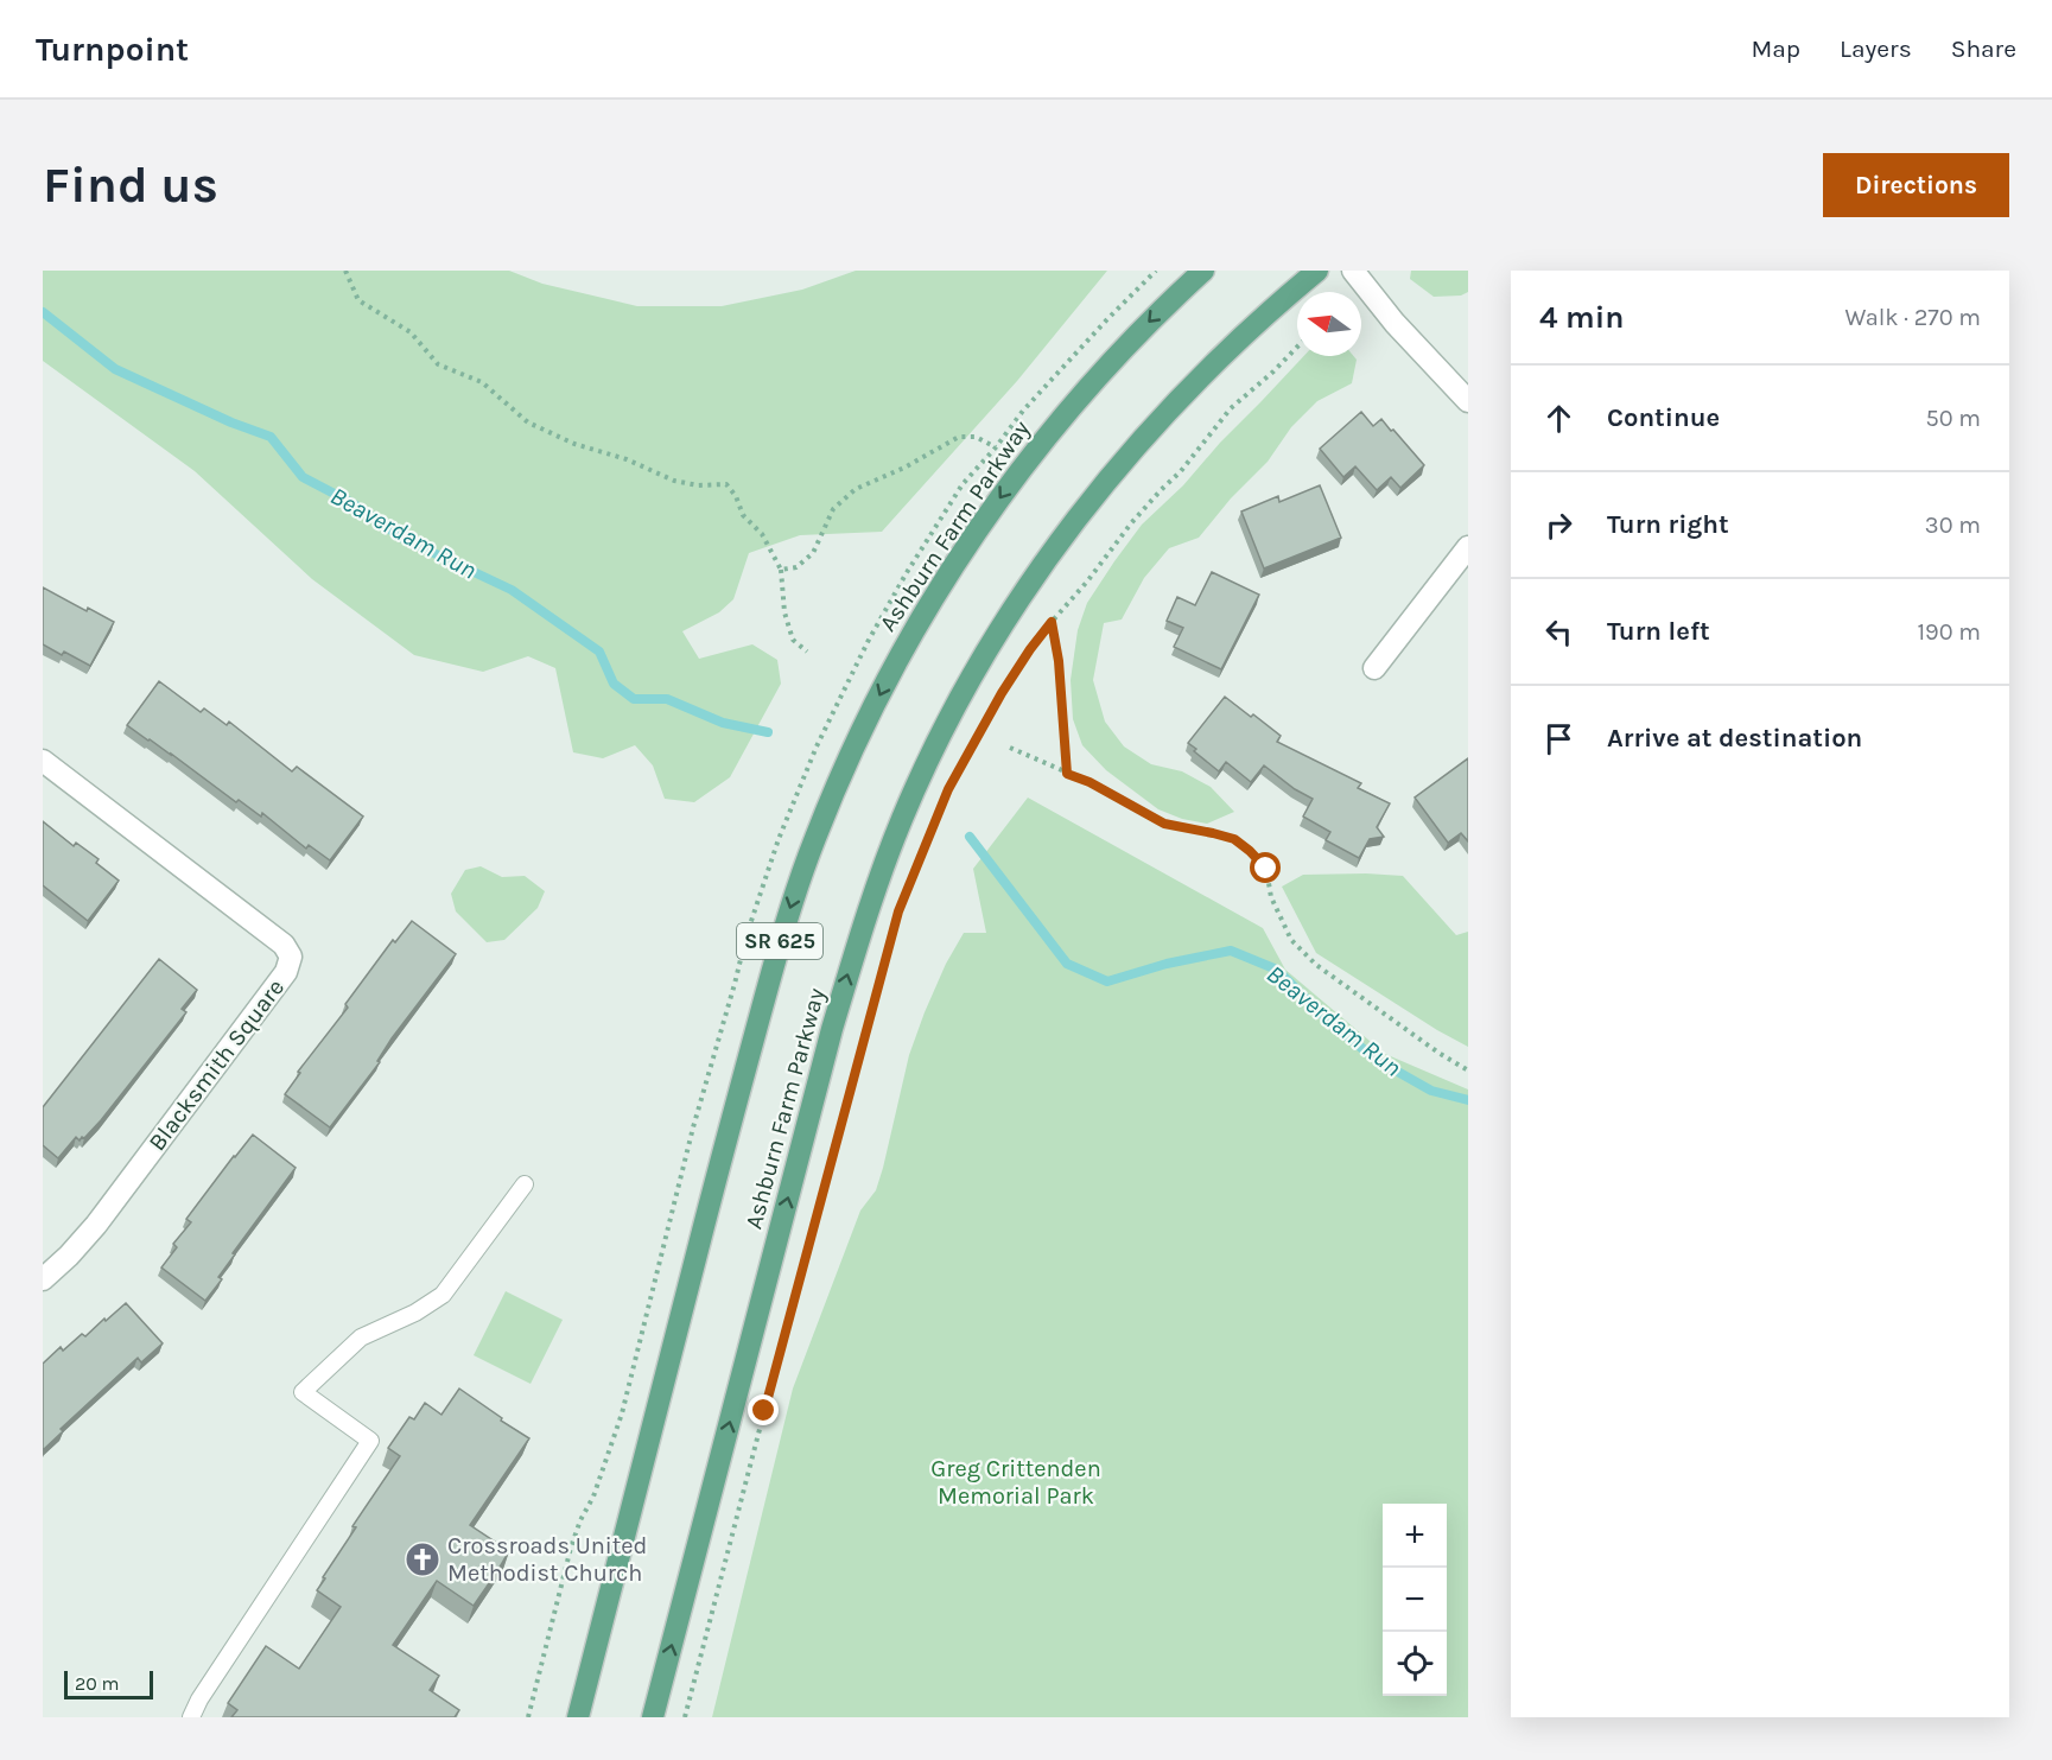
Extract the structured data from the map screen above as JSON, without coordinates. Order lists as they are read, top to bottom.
{
  "streets": {
    "main road": ["Ashburn Farm Parkway", "SR 625"],
    "street": ["Blacksmith Square"]
  },
  "water": ["Beaverdam Run"],
  "parks": ["Greg Crittenden Memorial Park"],
  "places": {
    "church": ["Crossroads United Methodist Church"]
  },
  "scale_bar": "20 m",
  "north": "left",
  "page": {
    "header": "Turnpoint",
    "nav": ["Map", "Layers", "Share"],
    "buttons": "Directions",
    "title": "Find us",
    "heading": ["4 min", "Walk · 270 m"],
    "list": [
      ["Continue", "50 m"],
      ["Turn right", "30 m"],
      ["Turn left", "190 m"],
      "Arrive at destination"
    ],
    "map_buttons": ["+", "−"],
    "scale": "20 m"
  }
}
